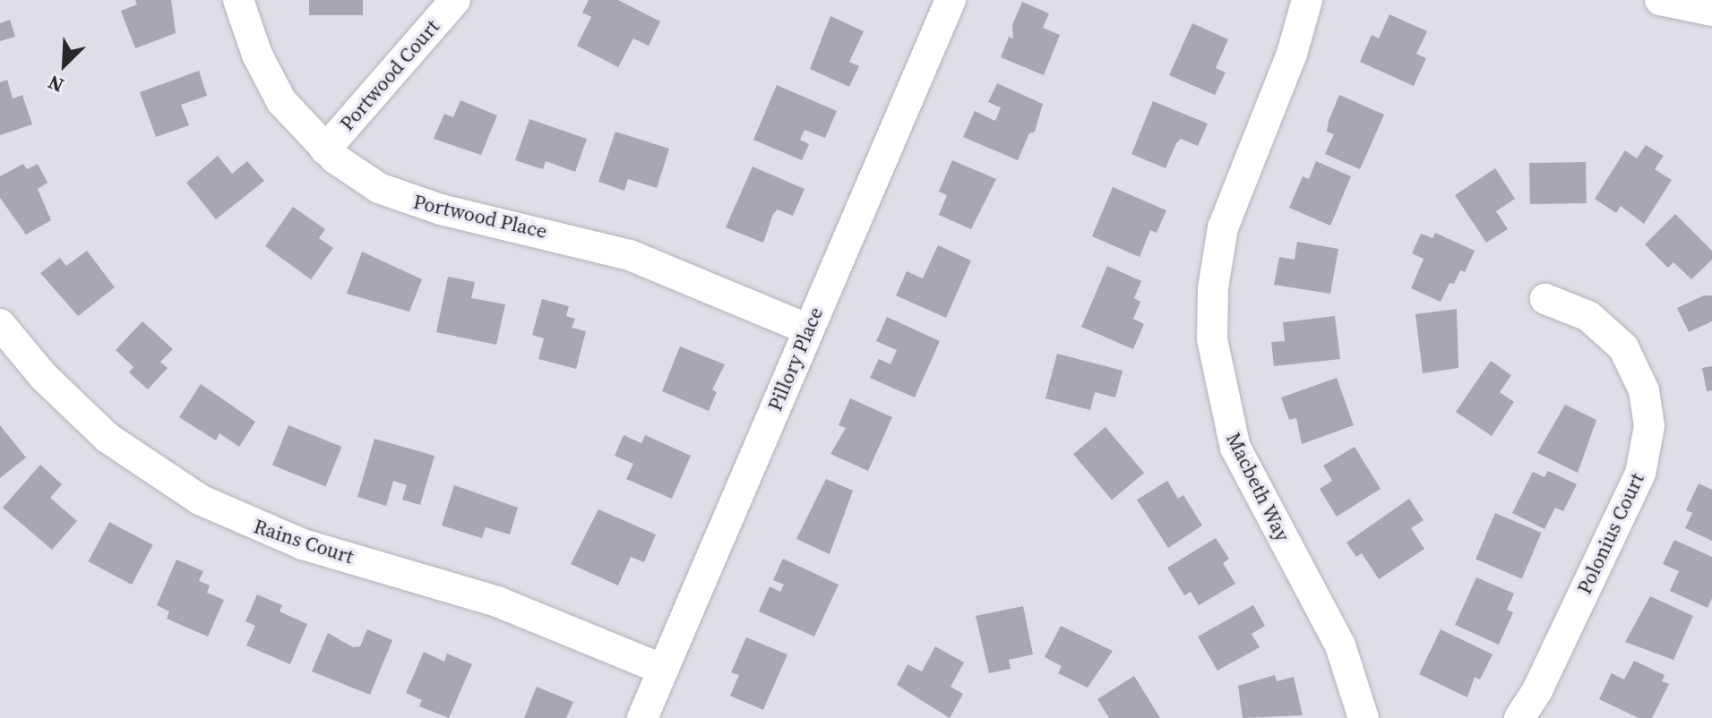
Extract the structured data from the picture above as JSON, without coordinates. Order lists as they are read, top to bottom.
{
  "streets": {
    "street": [
      "Portwood Court",
      "Portwood Place",
      "Pillory Place",
      "Macbeth Way",
      "Polonius Court",
      "Rains Court"
    ]
  },
  "crossings": [
    ["Portwood Court", "Portwood Place"],
    ["Portwood Place", "Pillory Place"],
    ["Pillory Place", "Rains Court"]
  ],
  "north": "bottom left"
}
